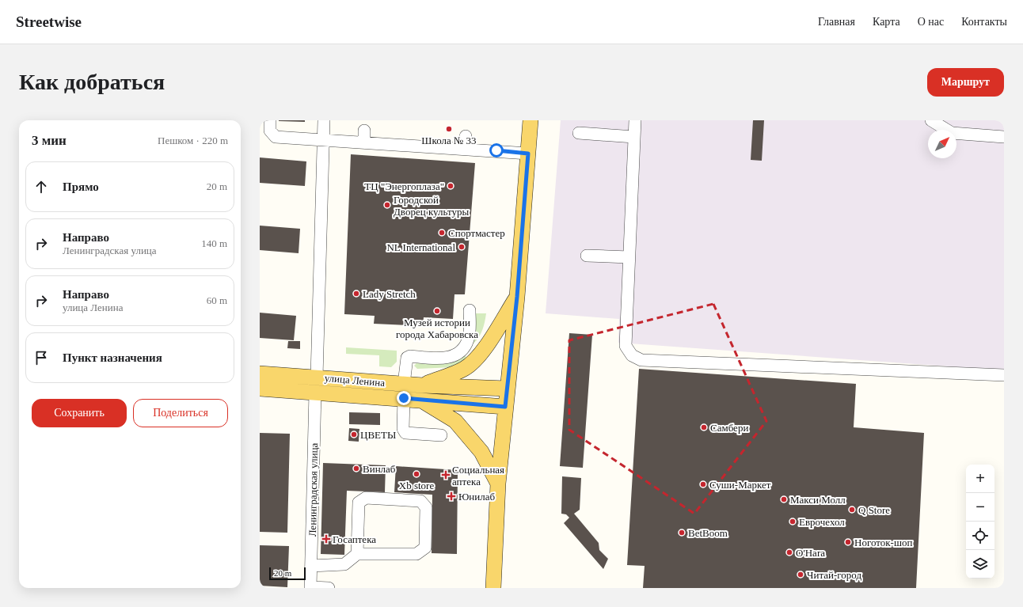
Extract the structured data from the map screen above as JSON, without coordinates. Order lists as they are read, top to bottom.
{
  "streets": {
    "main road": ["улица Ленина"],
    "street": ["Ленинградская улица"]
  },
  "crossings": [
    ["улица Ленина", "Ленинградская улица"]
  ],
  "places": {
    "other": [
      "Школа № 33",
      "ТЦ \"Энергоплаза\"",
      "Городской Дворец культуры",
      "Спортмастер",
      "NL International",
      "Lady Stretch",
      "Музей истории города Хабаровска",
      "Самбери",
      "ЦВЕТЫ",
      "Винлаб",
      "Xb store",
      "Суши-Маркет",
      "Макси Молл",
      "Q Store",
      "Еврочехол",
      "BetBoom",
      "Ноготок-шоп",
      "O'Hara",
      "Читай-город"
    ],
    "health": ["Социальная аптека", "Юнилаб", "Госаптека"]
  },
  "scale_bar": "20 m",
  "north": "top right",
  "page": {
    "header": "Streetwise",
    "nav": [
      "Главная",
      "Карта",
      "О нас",
      "Контакты"
    ],
    "buttons": [
      "Маршрут",
      ["Сохранить", "Поделиться"]
    ],
    "title": "Как добраться",
    "heading": ["3 мин", "Пешком · 220 m"],
    "list": [
      ["Прямо", "20 m"],
      ["Направо", "Ленинградская улица", "140 m"],
      ["Направо", "улица Ленина", "60 m"],
      "Пункт назначения"
    ],
    "map_buttons": ["+", "−"],
    "scale": "20 m"
  }
}
